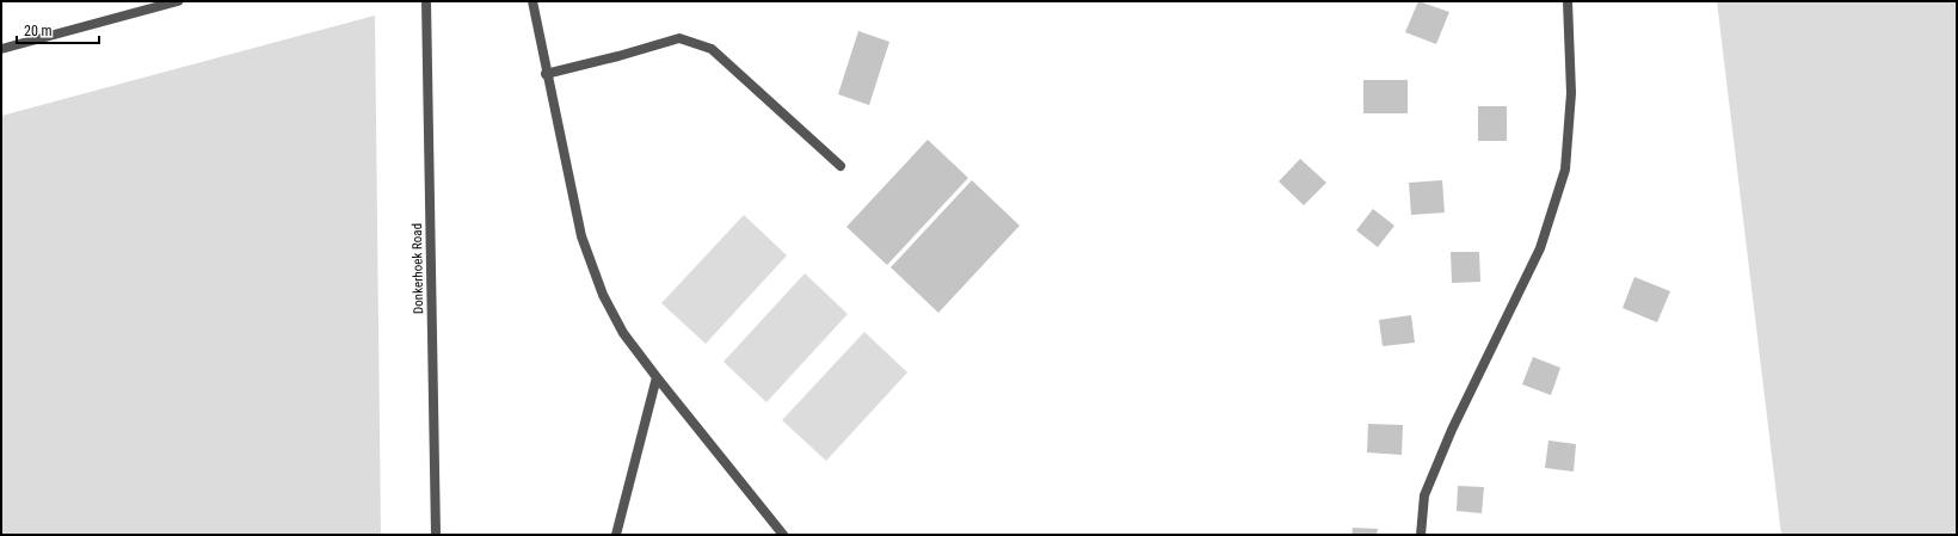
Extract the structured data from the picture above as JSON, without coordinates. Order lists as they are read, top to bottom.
{
  "streets": {
    "street": ["Donkerhoek Road"]
  },
  "scale_bar": "20 m"
}
